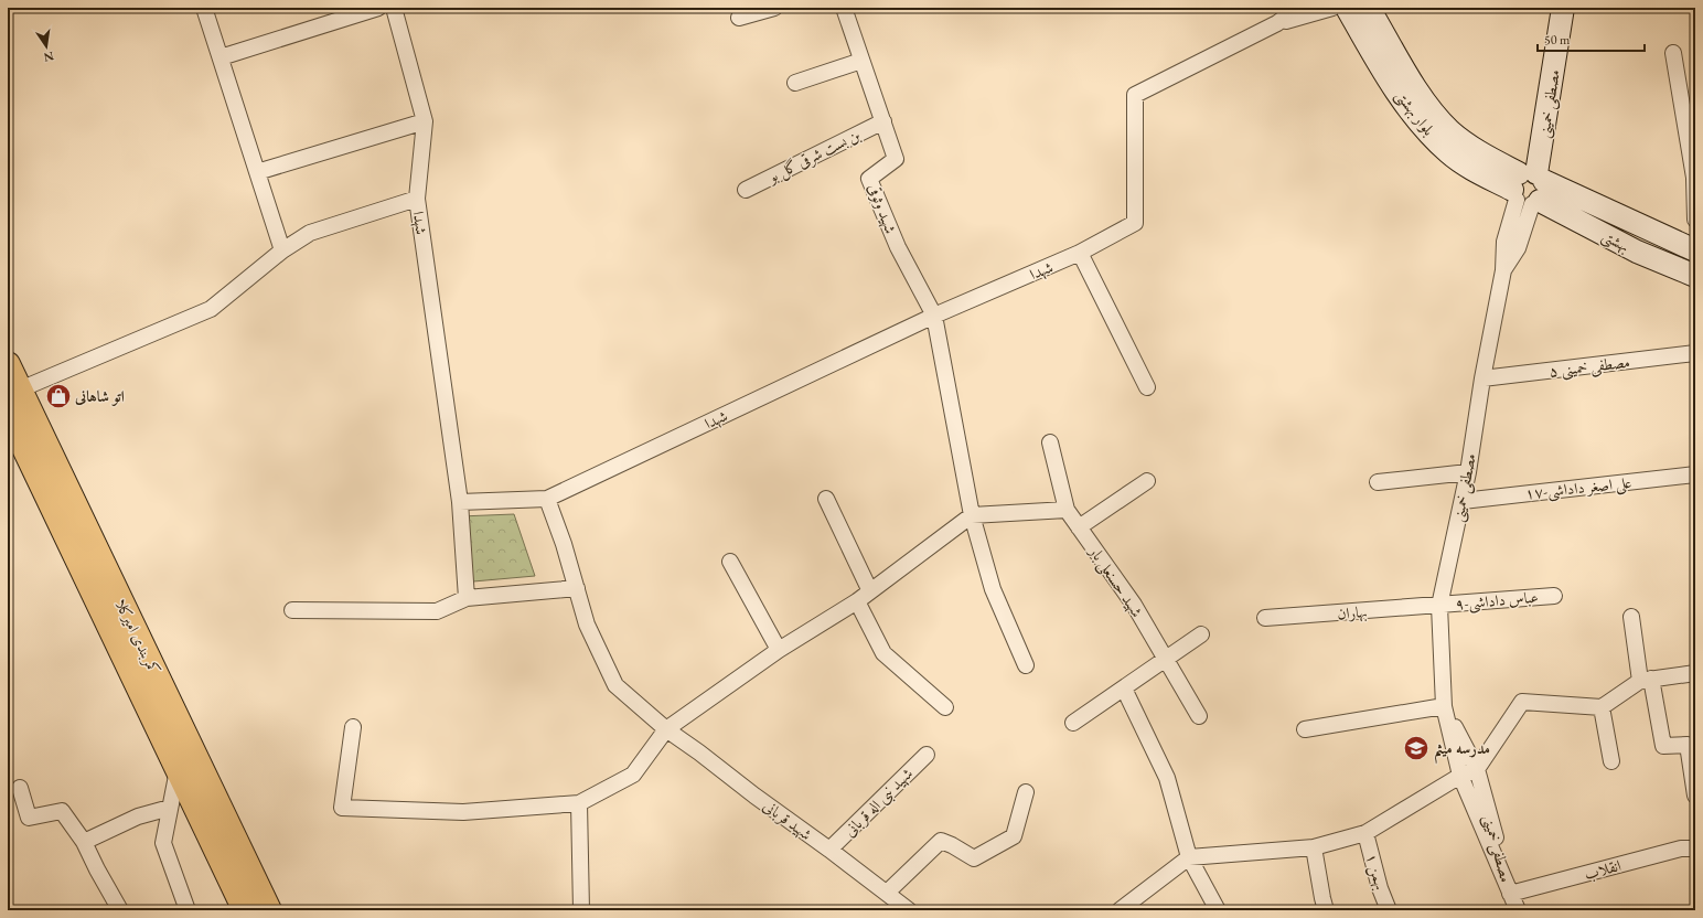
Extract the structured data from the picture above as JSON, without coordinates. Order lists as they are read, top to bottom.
{
  "streets": {
    "highway": ["کمربندی امیرکلا"],
    "main road": ["مصطفی خمینی", "بلوار بهشتی", "بهشتی"],
    "street": [
      "بن بست شرقی گل بو",
      "شهید وثوقی",
      "شهدا",
      "مصطفی خمینی ۵",
      "علی اصغر داداشی-۱۷",
      "شهید حسنعلی بار",
      "عباس داداشی-۹",
      "بهاران",
      "شهید نبی اله قربانی",
      "شهید قربانی",
      "انقلاب",
      "بهمن ۱"
    ]
  },
  "crossings": [
    ["مصطفی خمینی", "بلوار بهشتی"],
    ["مصطفی خمینی", "بهشتی"],
    ["مصطفی خمینی", "مصطفی خمینی ۵"],
    ["مصطفی خمینی", "علی اصغر داداشی-۱۷"],
    ["مصطفی خمینی", "عباس داداشی-۹"],
    ["مصطفی خمینی", "بهاران"],
    ["مصطفی خمینی", "انقلاب"],
    ["بلوار بهشتی", "بهشتی"],
    ["بن بست شرقی گل بو", "شهید وثوقی"],
    ["شهید وثوقی", "شهدا"],
    ["شهدا", "شهید قربانی"],
    ["عباس داداشی-۹", "بهاران"],
    ["شهید نبی اله قربانی", "شهید قربانی"]
  ],
  "places": {
    "shop": ["اتو شاهانی"],
    "school or university": ["مدرسه میثم"]
  },
  "scale_bar": "50 m",
  "north": "bottom"
}
